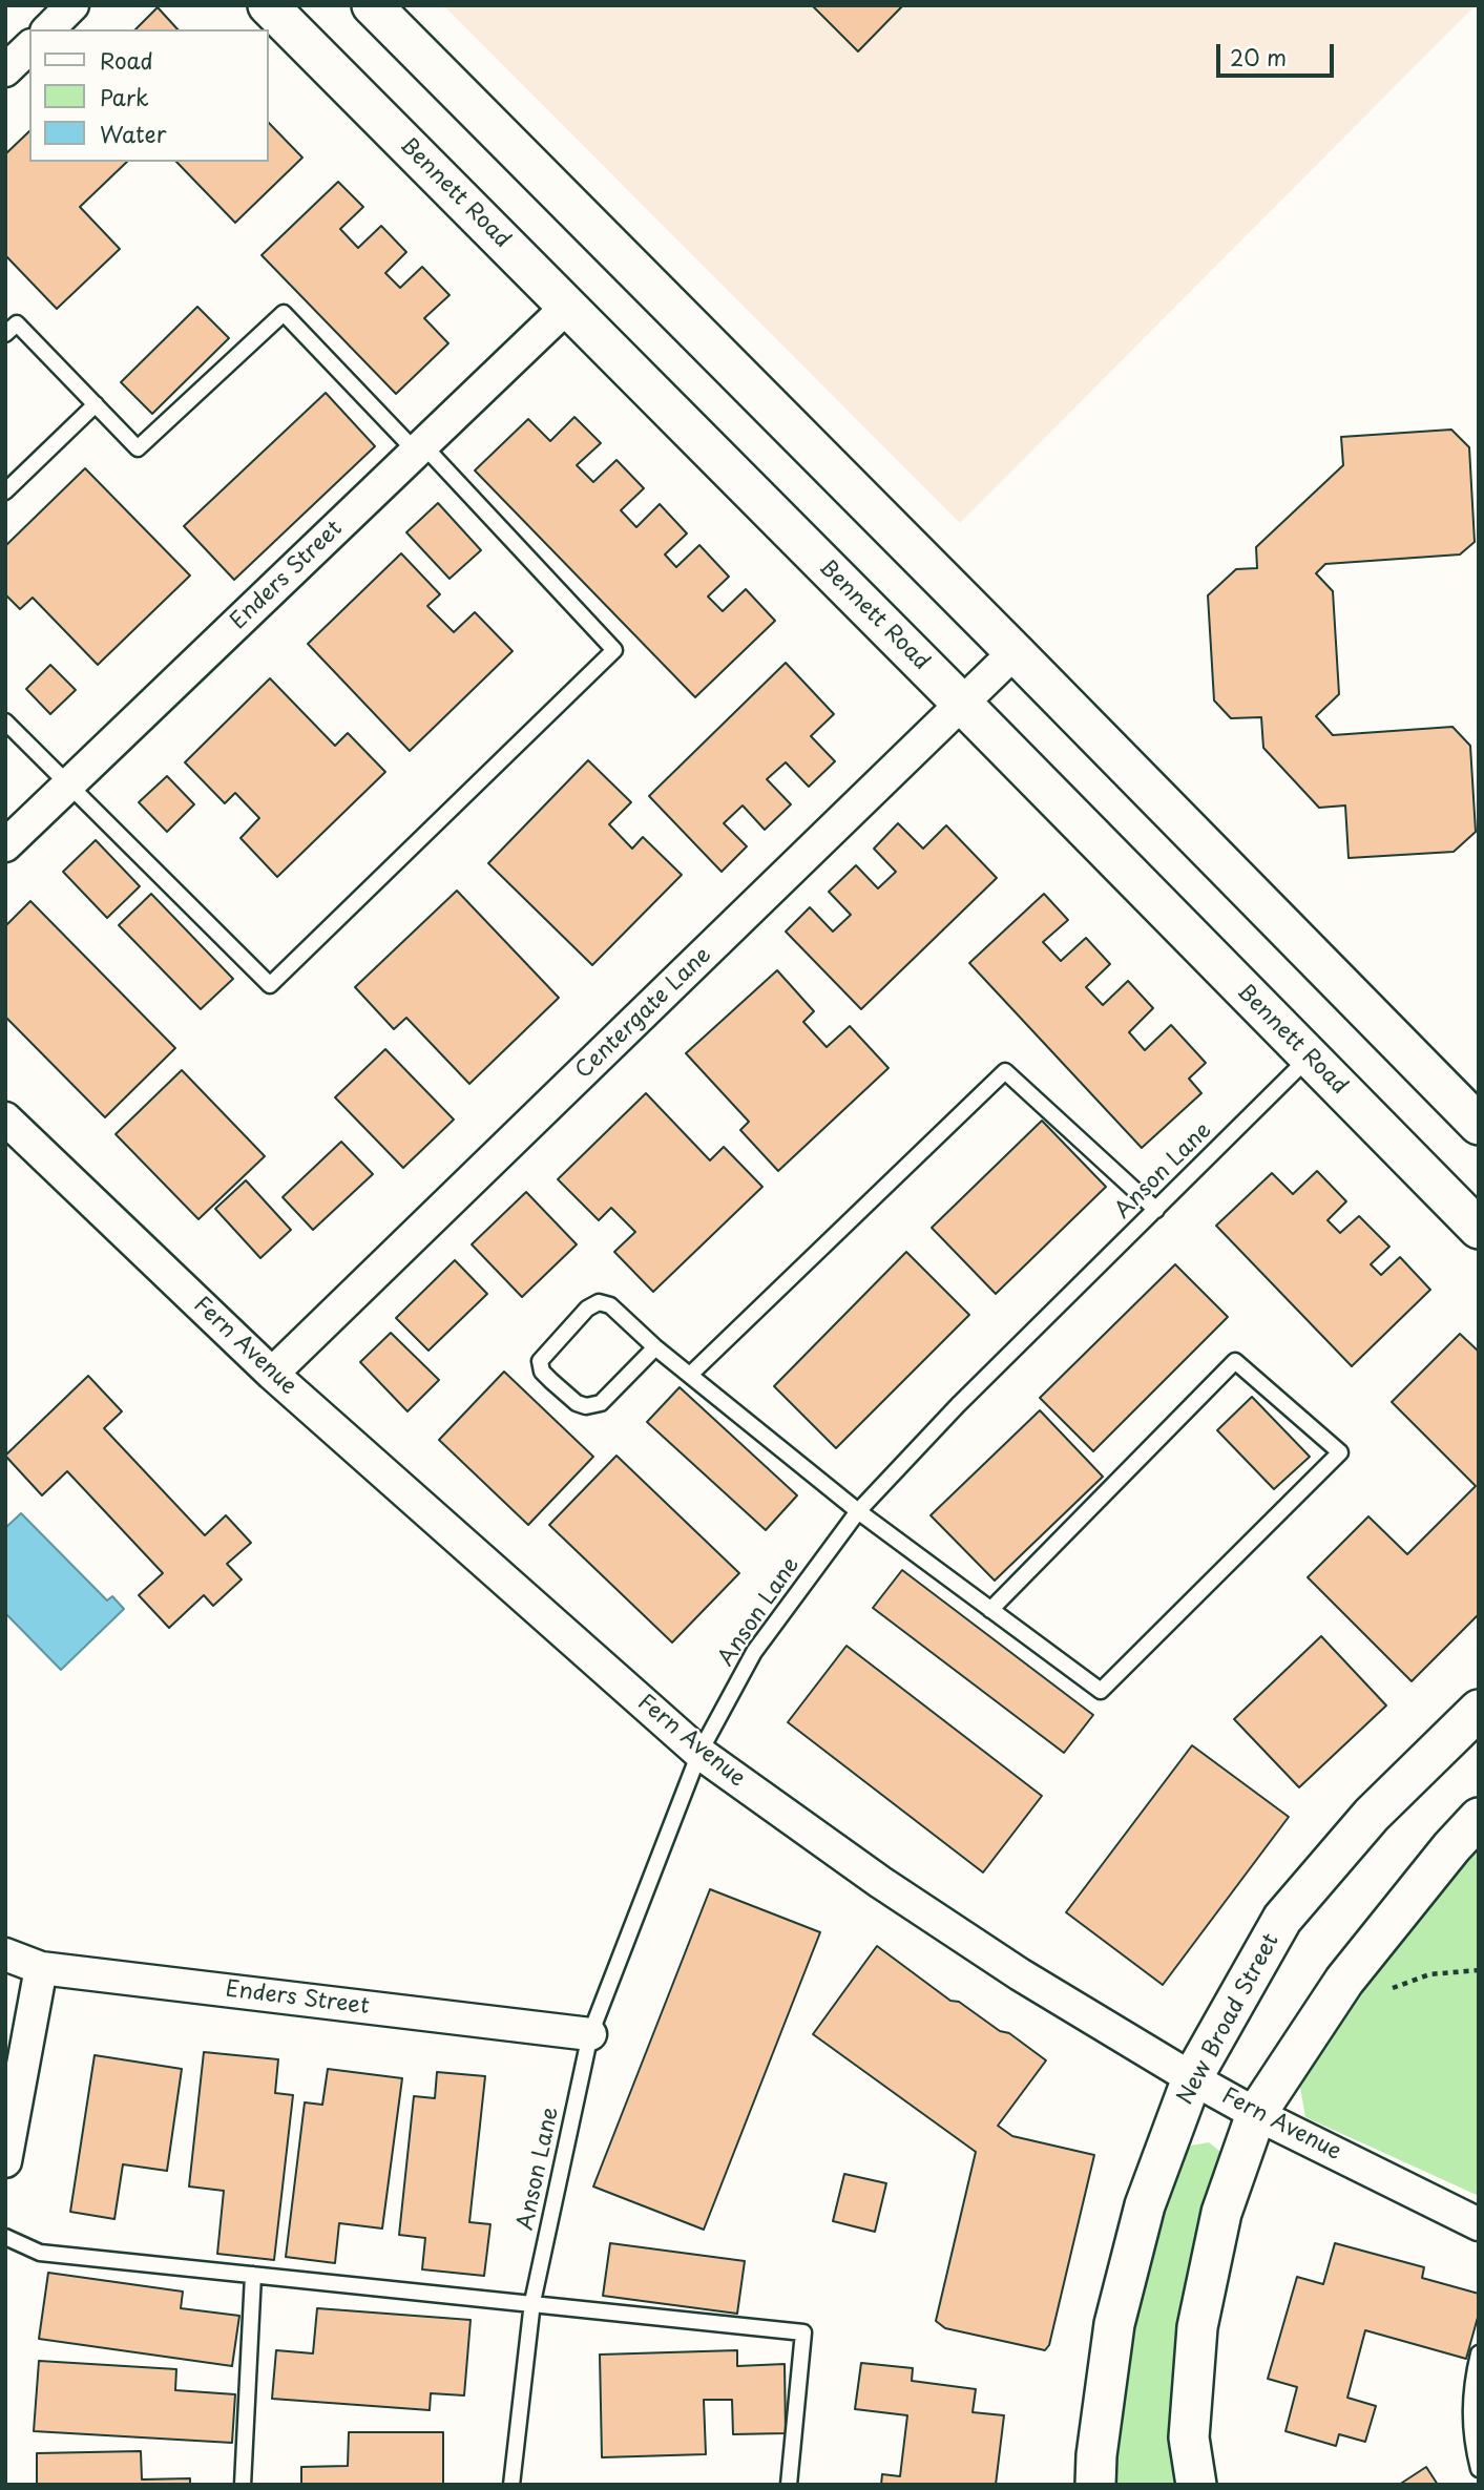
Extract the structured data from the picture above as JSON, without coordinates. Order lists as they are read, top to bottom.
{
  "streets": {
    "street": [
      "Bennett Road",
      "Enders Street",
      "Centergate Lane",
      "Fern Avenue",
      "New Broad Street"
    ],
    "lane": ["Anson Lane"]
  },
  "crossings": [
    ["Bennett Road", "Enders Street"],
    ["Bennett Road", "Centergate Lane"],
    ["Bennett Road", "Anson Lane"],
    ["Enders Street", "Anson Lane"],
    ["Centergate Lane", "Fern Avenue"],
    ["Anson Lane", "Fern Avenue"],
    ["Fern Avenue", "New Broad Street"]
  ],
  "legend": ["Road", "Park", "Water"],
  "scale_bar": "20 m"
}
